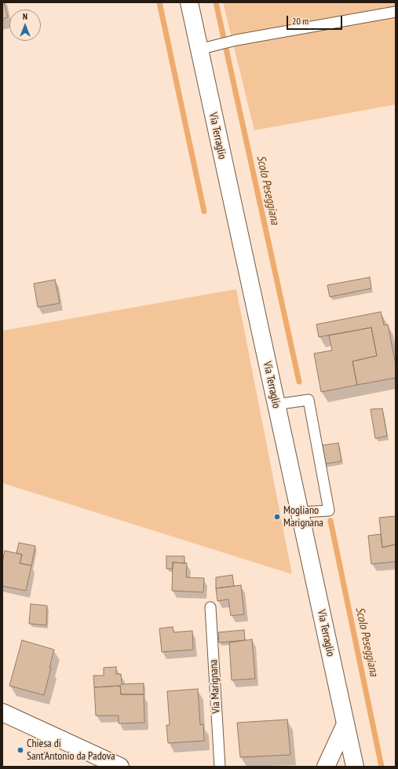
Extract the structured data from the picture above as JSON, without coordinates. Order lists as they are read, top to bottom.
{
  "streets": {
    "main road": ["Via Terraglio"],
    "lane": ["Via Marignana"]
  },
  "water": ["Scolo Peseggiana"],
  "places": ["Mogliano Marignana", "Chiesa di Sant'Antonio da Padova"],
  "scale_bar": "20 m",
  "north": "top"
}
